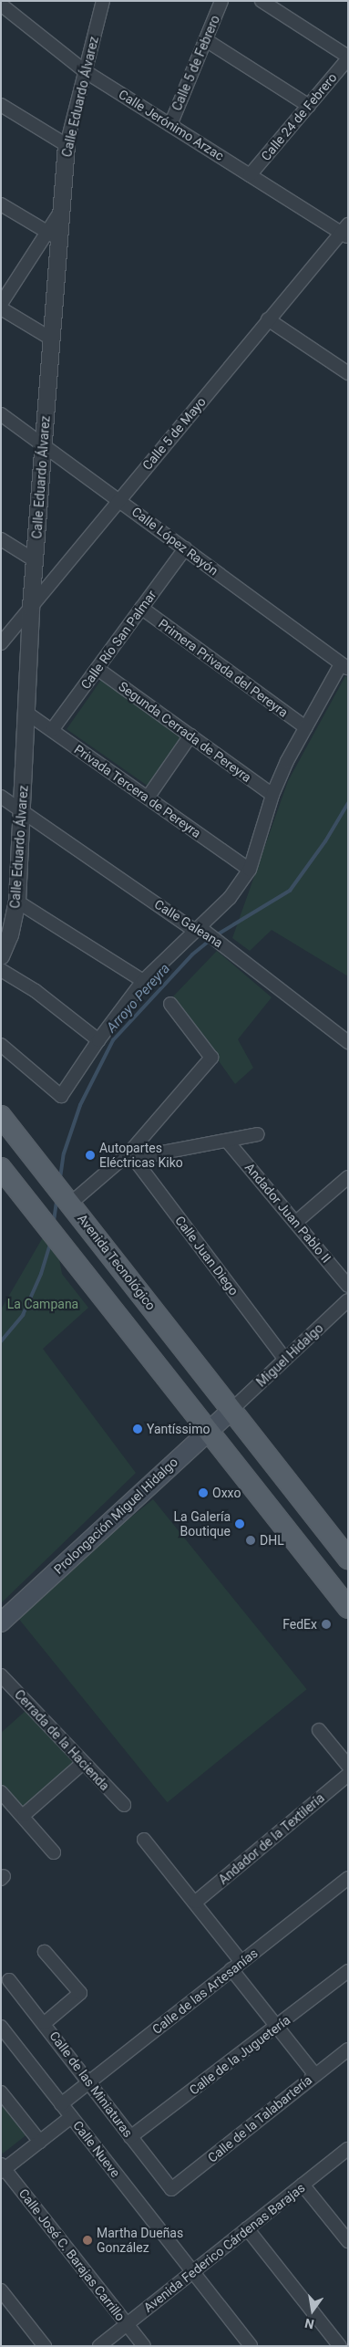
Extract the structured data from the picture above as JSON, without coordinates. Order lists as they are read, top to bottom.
{
  "streets": {
    "main road": ["Avenida Tecnológico", "Prolongación Miguel Hidalgo"],
    "street": [
      "Calle 5 de Febrero",
      "Calle Eduardo Álvarez",
      "Calle 24 de Febrero",
      "Calle Jerónimo Arzac",
      "Calle 5 de Mayo",
      "Calle López Rayón",
      "Calle Río San Palmar",
      "Primera Privada del Pereyra",
      "Segunda Cerrada de Pereyra",
      "Privada Tercera de Pereyra",
      "Calle Galeana",
      "Andador Juan Pablo II",
      "Calle Juan Diego",
      "Miguel Hidalgo",
      "Cerrada de la Hacienda",
      "Andador de la Textilería",
      "Calle de las Artesanías",
      "Calle de la Juguetería",
      "Calle de las Miniaturas",
      "Calle de la Talabartería",
      "Calle Nueve",
      "Avenida Federico Cárdenas Barajas",
      "Calle José C. Barajas Carrillo"
    ]
  },
  "crossings": [
    ["Calle 5 de Febrero", "Calle Jerónimo Arzac"],
    ["Calle Eduardo Álvarez", "Calle Jerónimo Arzac"],
    ["Calle Eduardo Álvarez", "Calle 5 de Mayo"],
    ["Calle Eduardo Álvarez", "Calle López Rayón"],
    ["Calle Eduardo Álvarez", "Privada Tercera de Pereyra"],
    ["Calle Eduardo Álvarez", "Calle Galeana"],
    ["Calle 24 de Febrero", "Calle Jerónimo Arzac"],
    ["Calle Jerónimo Arzac", "Calle 5 de Mayo"],
    ["Calle 5 de Mayo", "Calle López Rayón"],
    ["Calle López Rayón", "Calle Río San Palmar"],
    ["Calle Río San Palmar", "Primera Privada del Pereyra"],
    ["Calle Río San Palmar", "Segunda Cerrada de Pereyra"],
    ["Calle Río San Palmar", "Privada Tercera de Pereyra"],
    ["Calle Juan Diego", "Miguel Hidalgo"],
    ["Avenida Tecnológico", "Miguel Hidalgo"],
    ["Avenida Tecnológico", "Prolongación Miguel Hidalgo"],
    ["Miguel Hidalgo", "Prolongación Miguel Hidalgo"],
    ["Calle de las Artesanías", "Calle de las Miniaturas"],
    ["Calle de las Artesanías", "Calle Nueve"],
    ["Calle de la Juguetería", "Calle de las Miniaturas"],
    ["Calle de las Miniaturas", "Calle de la Talabartería"],
    ["Calle Nueve", "Avenida Federico Cárdenas Barajas"],
    ["Avenida Federico Cárdenas Barajas", "Calle José C. Barajas Carrillo"]
  ],
  "water": ["Arroyo Pereyra"],
  "parks": ["La Campana"],
  "places": [
    "Autopartes Eléctricas Kiko",
    "Yantíssimo",
    "Oxxo",
    "La Galería Boutique",
    "DHL",
    "FedEx",
    "Martha Dueñas González"
  ],
  "north": "bottom"
}
